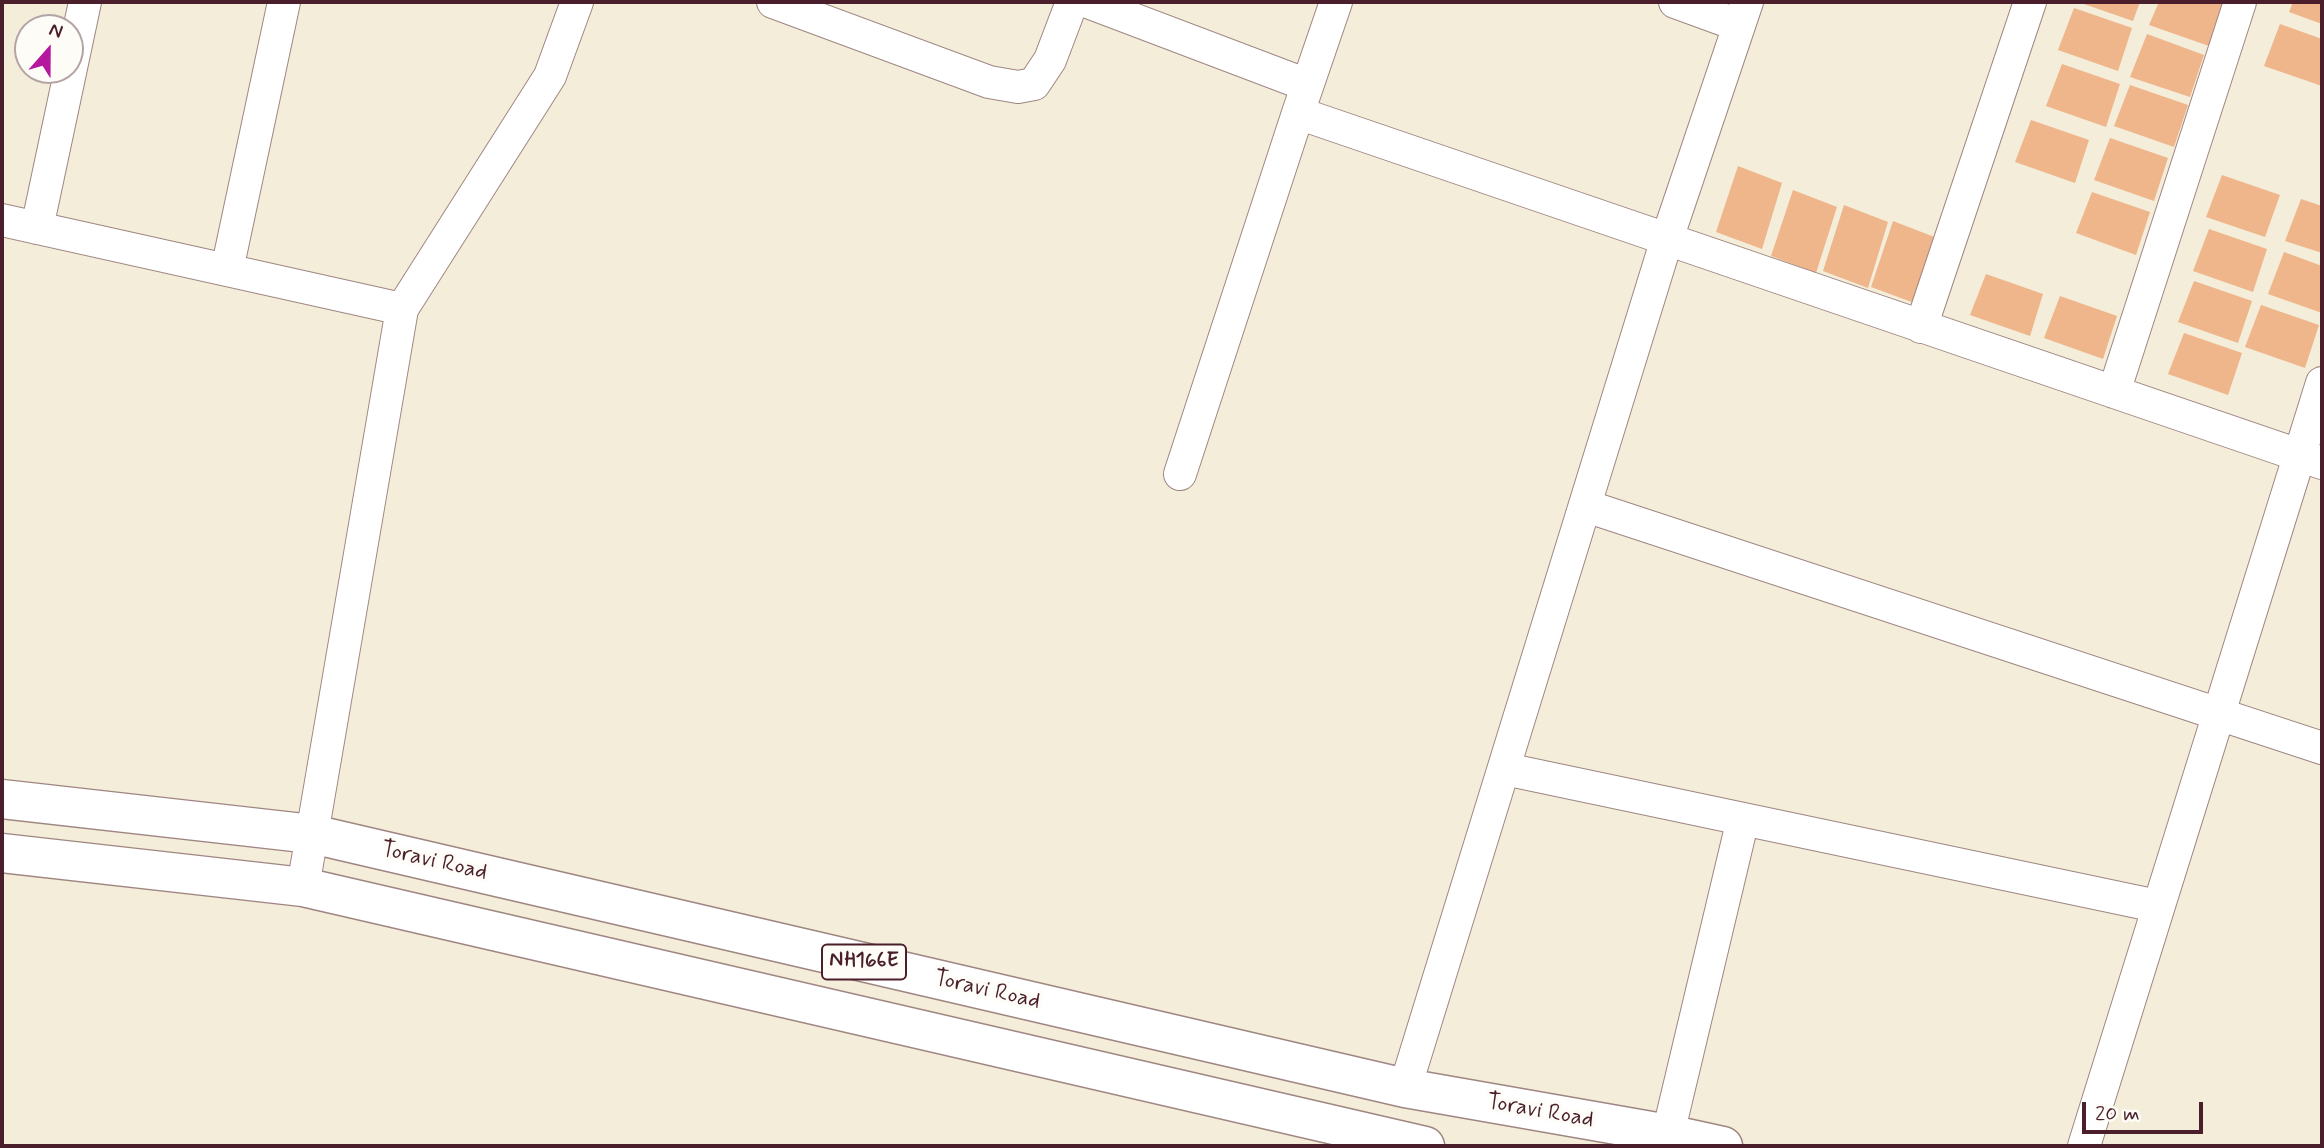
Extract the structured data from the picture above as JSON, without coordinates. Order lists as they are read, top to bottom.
{
  "streets": {
    "highway": ["Toravi Road", "NH166E"]
  },
  "scale_bar": "20 m",
  "north": "top"
}
